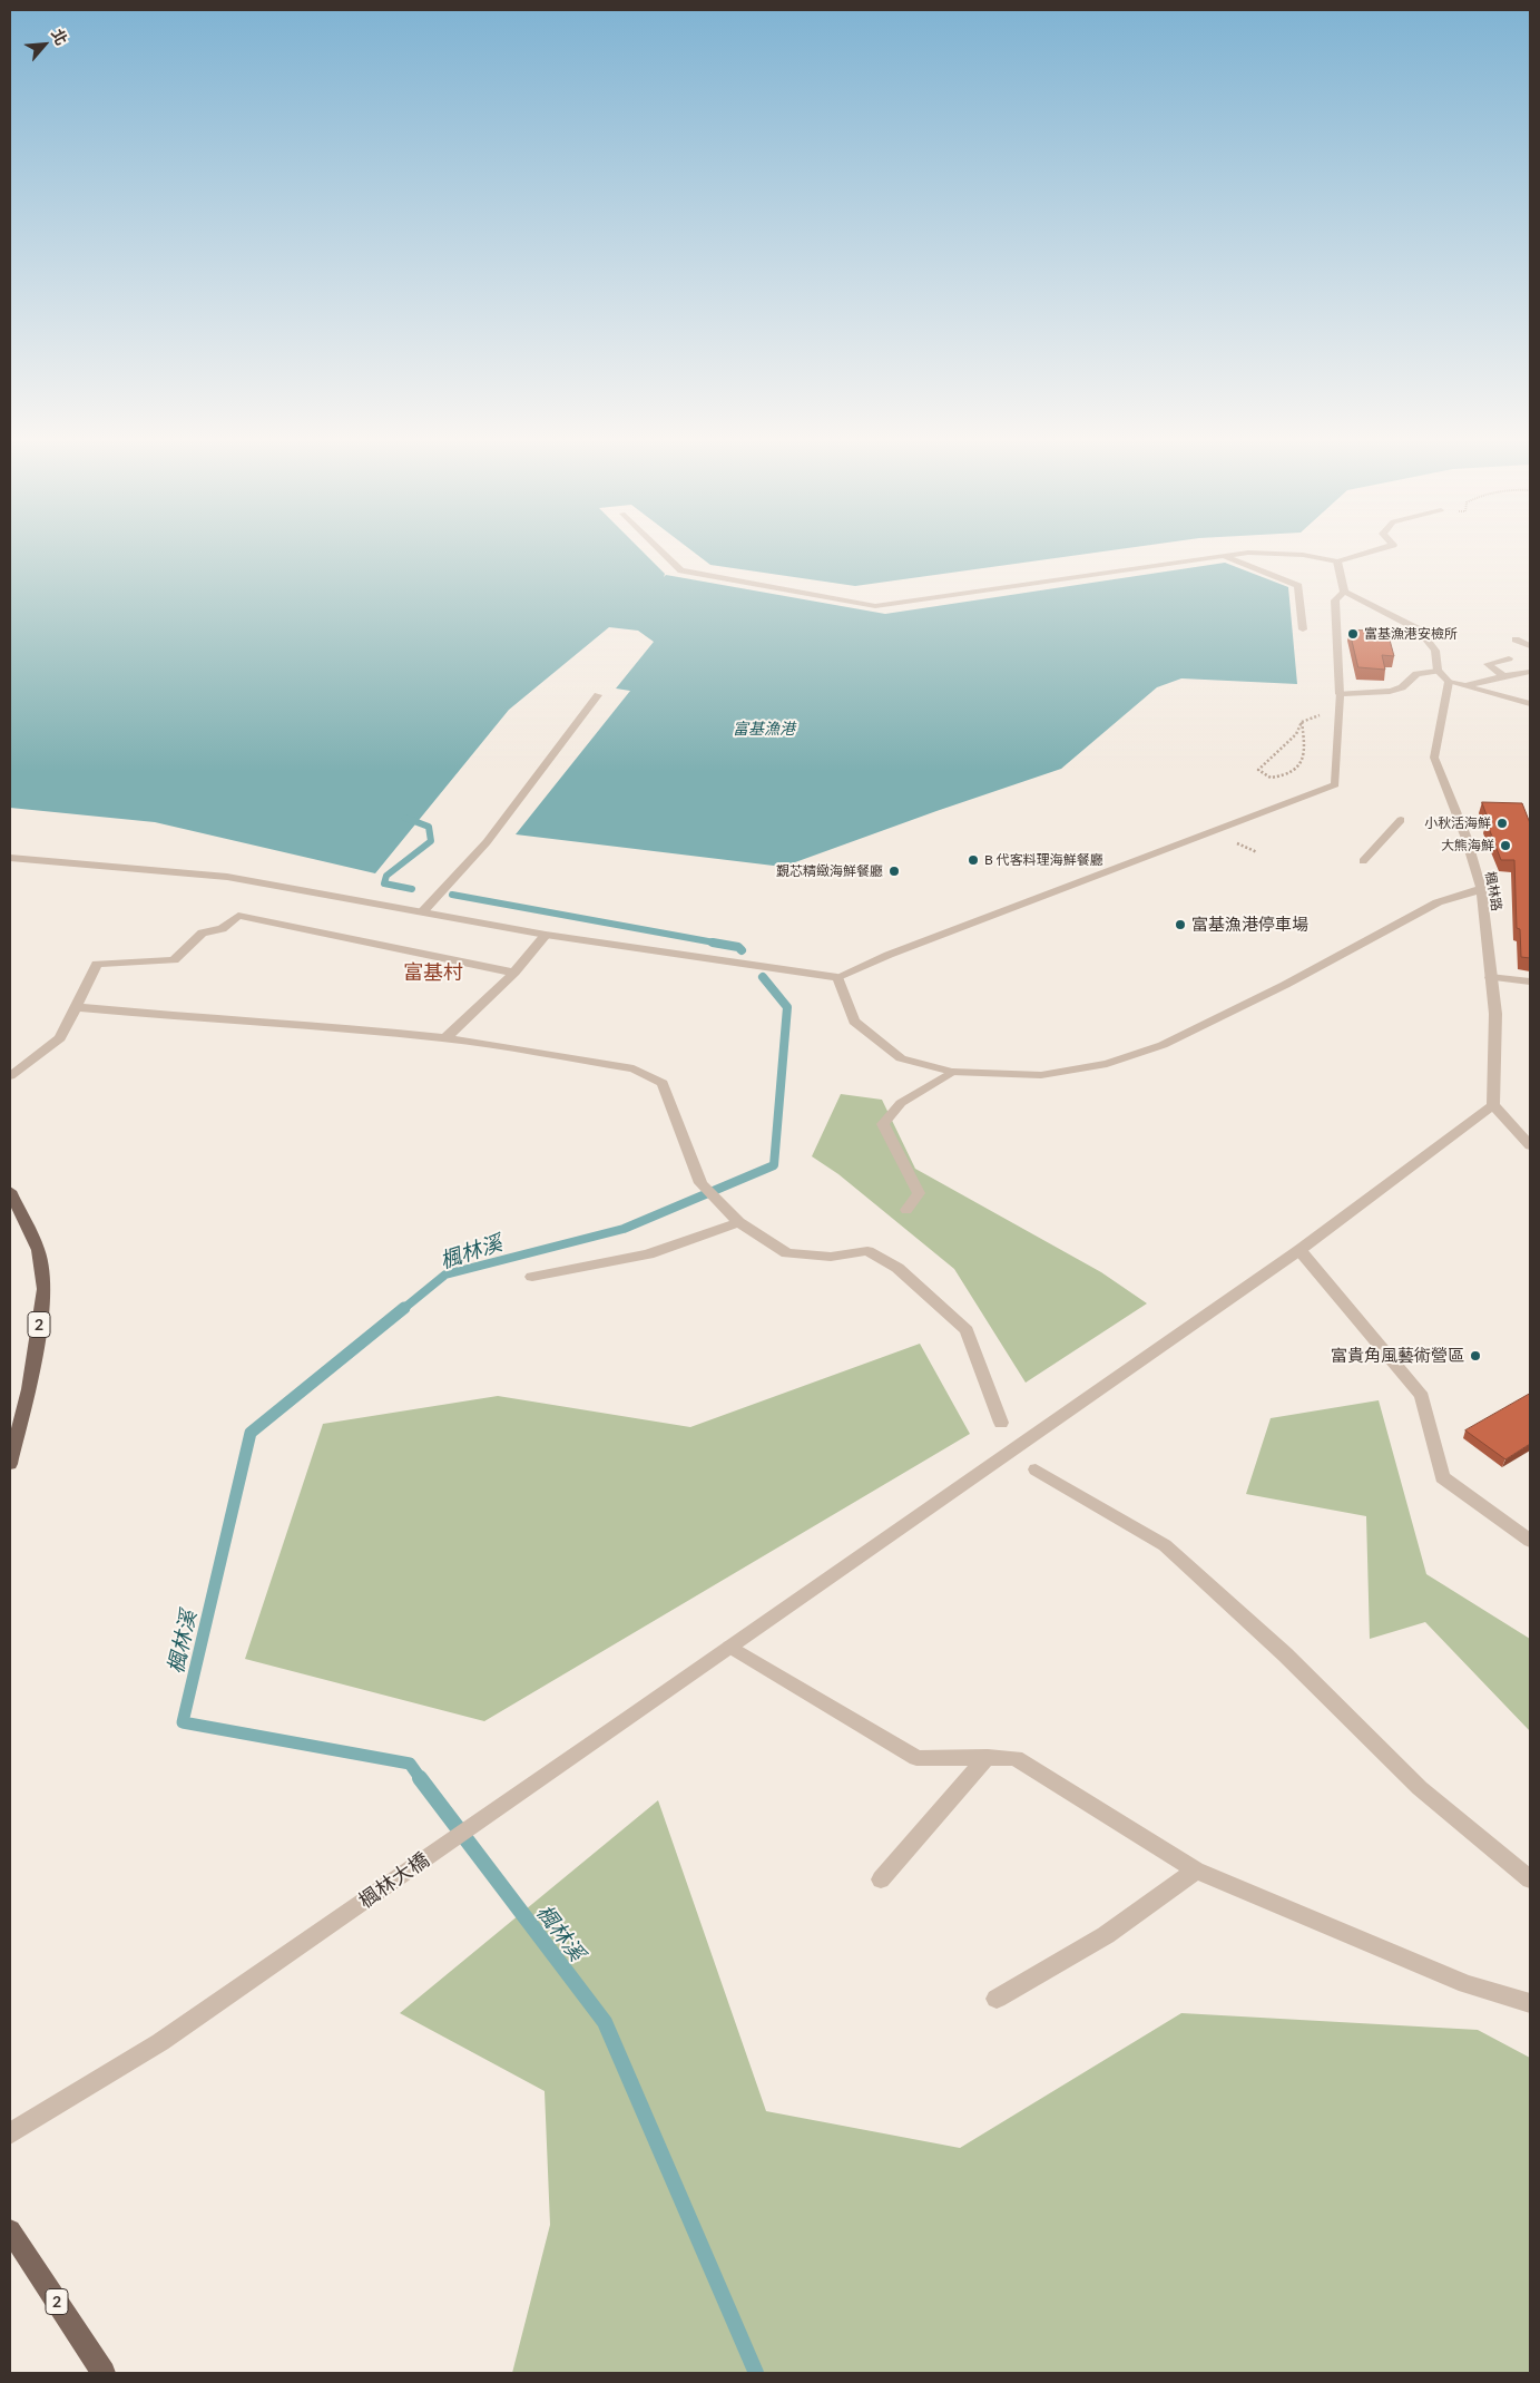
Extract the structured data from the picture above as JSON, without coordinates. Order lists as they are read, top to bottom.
{
  "streets": {
    "main road": ["2"],
    "street": ["楓林路", "楓林大橋"]
  },
  "crossings": [
    ["楓林路", "楓林大橋"]
  ],
  "districts": ["富基村"],
  "water": ["富基漁港", "楓林溪"],
  "places": [
    "富基漁港安檢所",
    "小秋活海鮮",
    "大熊海鮮",
    "B 代客料理海鮮餐廳",
    "覲芯精緻海鮮餐廳",
    "富基漁港停車場",
    "富貴角風藝術營區"
  ],
  "north": "top right"
}
